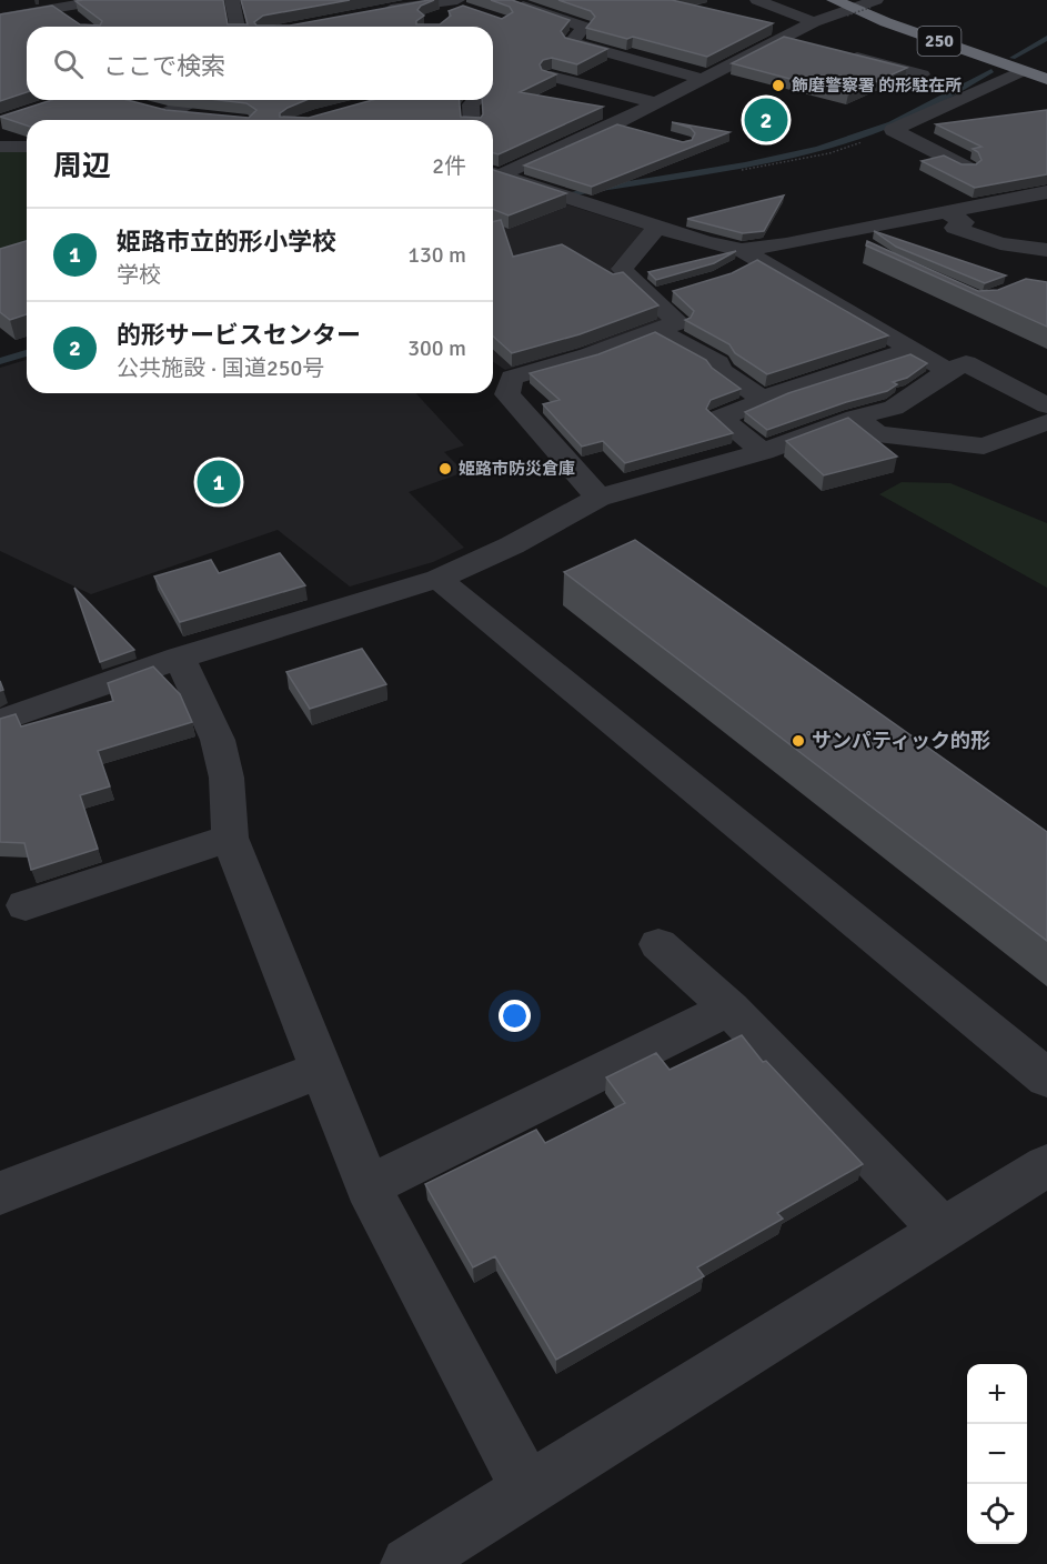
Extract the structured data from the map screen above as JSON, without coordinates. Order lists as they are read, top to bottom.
{
  "streets": {
    "highway": ["250"]
  },
  "places": ["飾磨警察署 的形駐在所", "姫路市防災倉庫", "サンパティック的形"],
  "page": {
    "search": "ここで検索",
    "pins": ["2", "1"],
    "heading": ["周辺", "2件"],
    "list": [
      {
        "mark": "1",
        "name": "姫路市立的形小学校",
        "note": "学校",
        "value": "130 m"
      },
      {
        "mark": "2",
        "name": "的形サービスセンター",
        "note": "公共施設 · 国道250号",
        "value": "300 m"
      }
    ],
    "map_buttons": ["+", "−"]
  }
}
